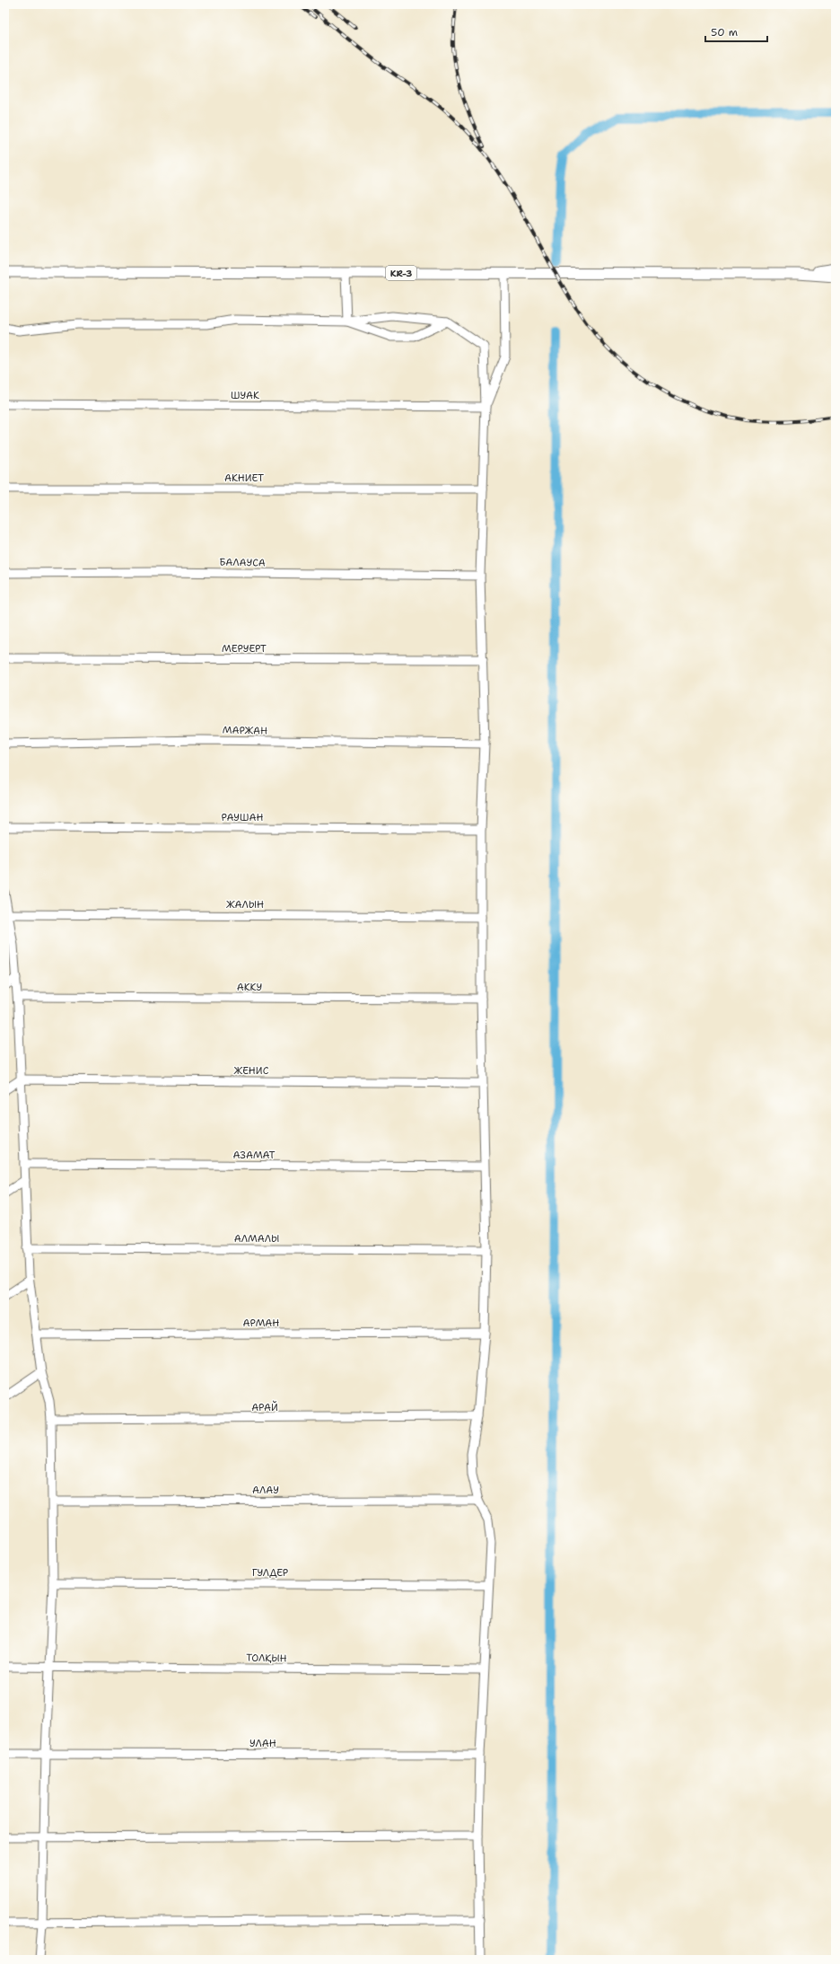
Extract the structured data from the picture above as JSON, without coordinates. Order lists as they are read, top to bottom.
{
  "streets": {
    "main road": ["KR-3"],
    "street": [
      "ШУАК",
      "АКНИЕТ",
      "БАЛАУСА",
      "МЕРУЕРТ",
      "МАРЖАН",
      "РАУШАН",
      "ЖАЛЫН",
      "АККУ",
      "ЖЕНИС",
      "АЗАМАТ",
      "АЛМАЛЫ",
      "АРМАН",
      "АРАЙ",
      "АЛАУ",
      "ГУЛДЕР",
      "ТОЛҚЫН",
      "УЛАН"
    ]
  },
  "scale_bar": "50 m"
}
